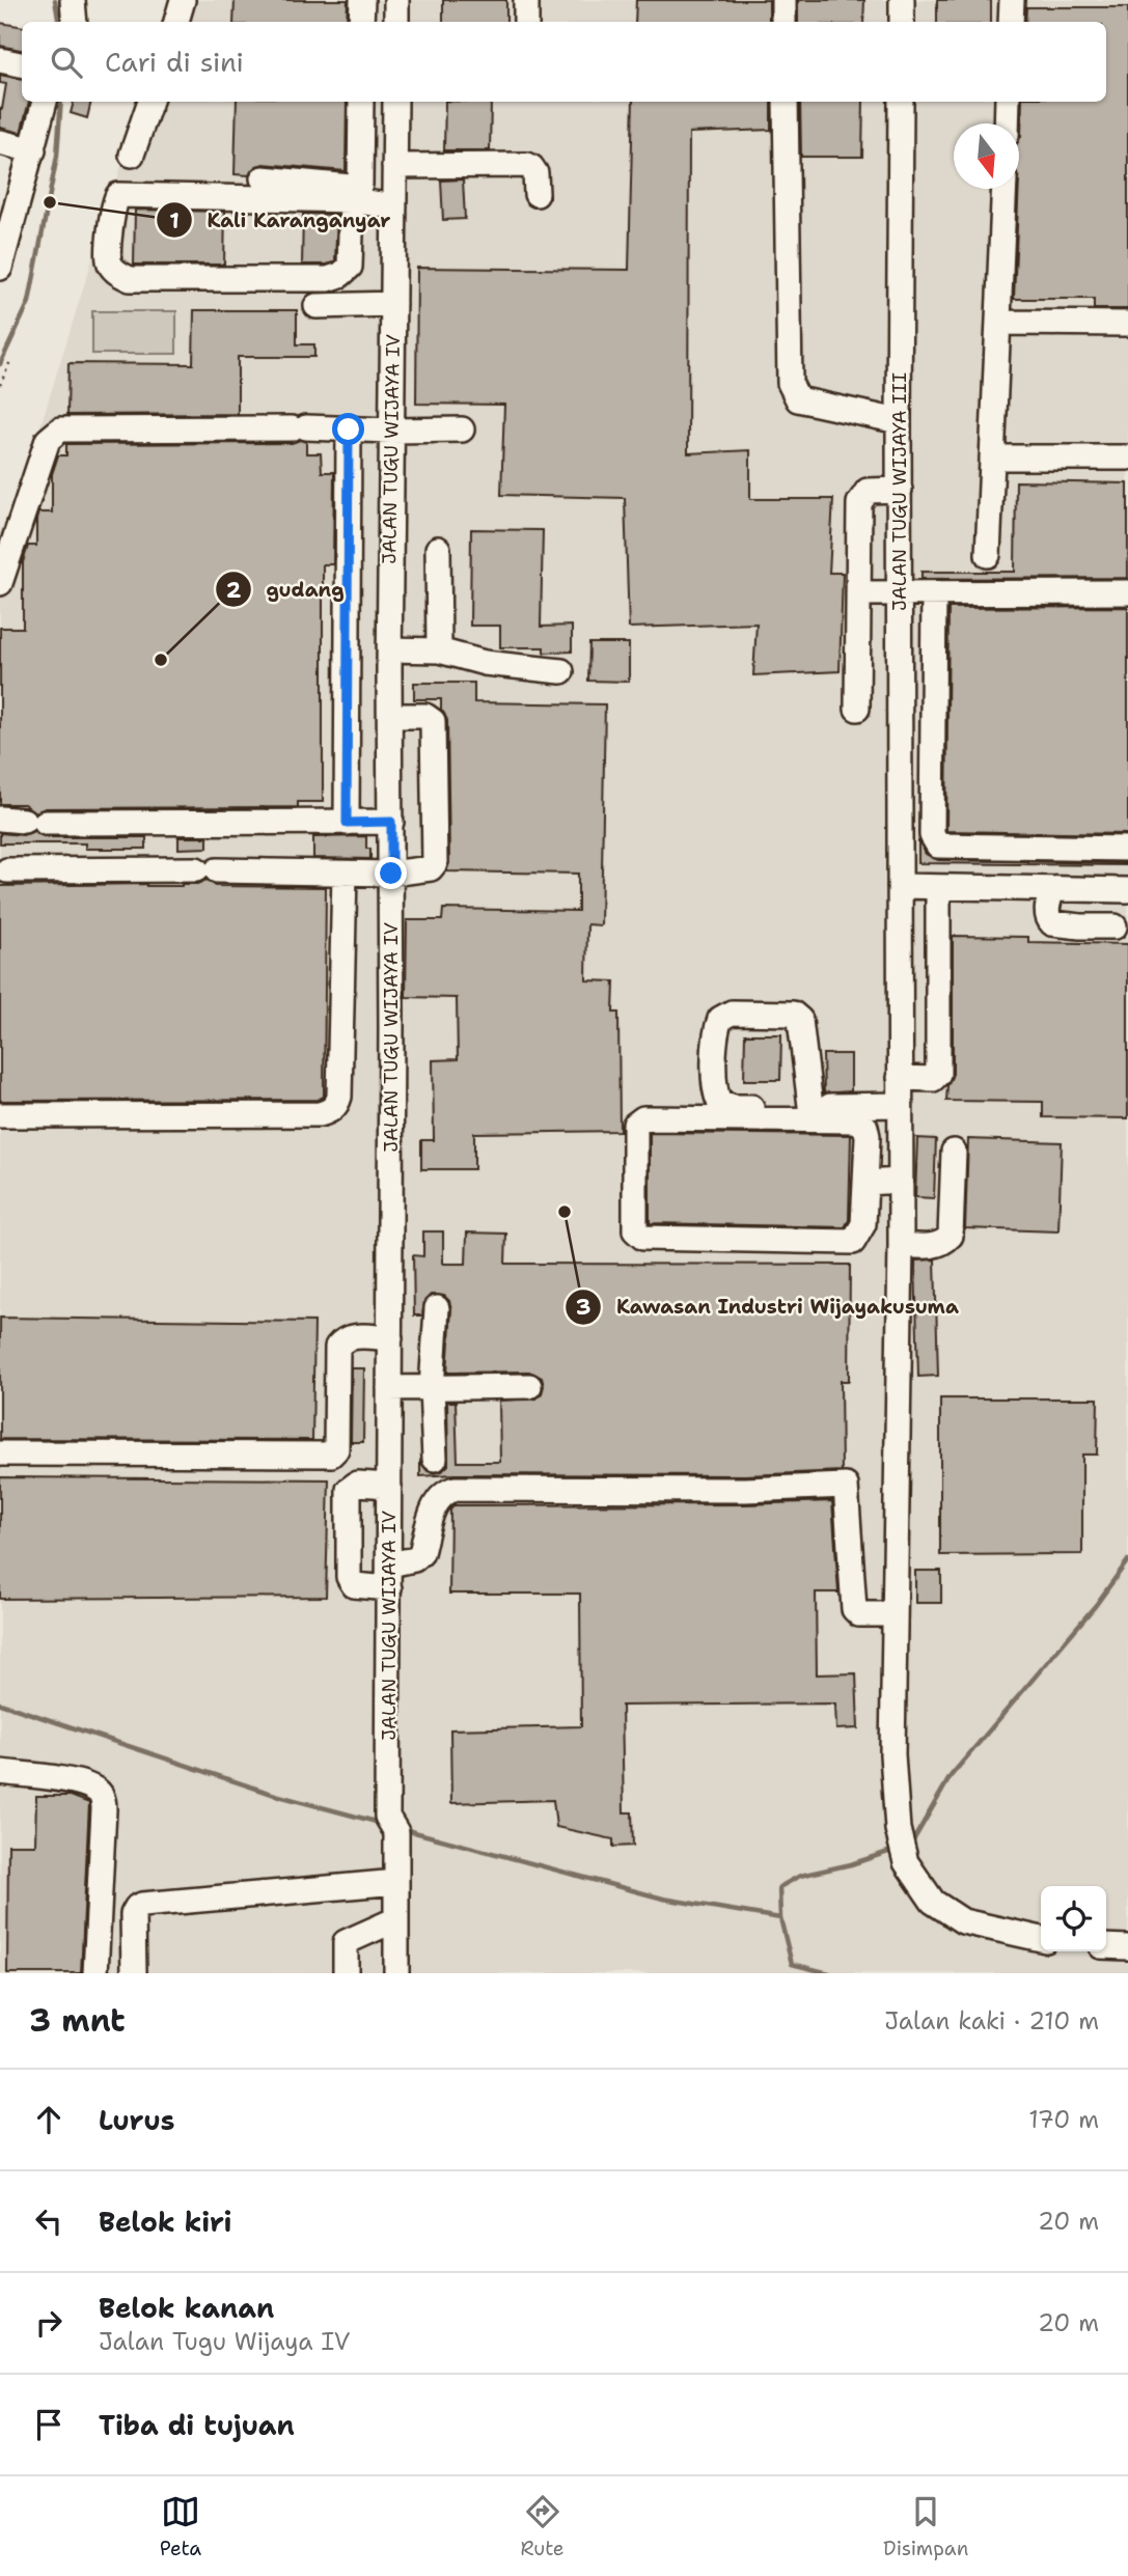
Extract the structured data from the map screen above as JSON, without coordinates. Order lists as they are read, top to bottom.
{
  "streets": {
    "street": ["JALAN TUGU WIJAYA IV", "JALAN TUGU WIJAYA III"]
  },
  "places": ["Kali Karanganyar", "gudang", "Kawasan Industri Wijayakusuma"],
  "north": "bottom",
  "page": {
    "search": "Cari di sini",
    "heading": ["3 mnt", "Jalan kaki · 210 m"],
    "list": [
      ["Lurus", "170 m"],
      ["Belok kiri", "20 m"],
      ["Belok kanan", "Jalan Tugu Wijaya IV", "20 m"],
      "Tiba di tujuan"
    ],
    "nav": ["Peta", "Rute", "Disimpan"]
  }
}
